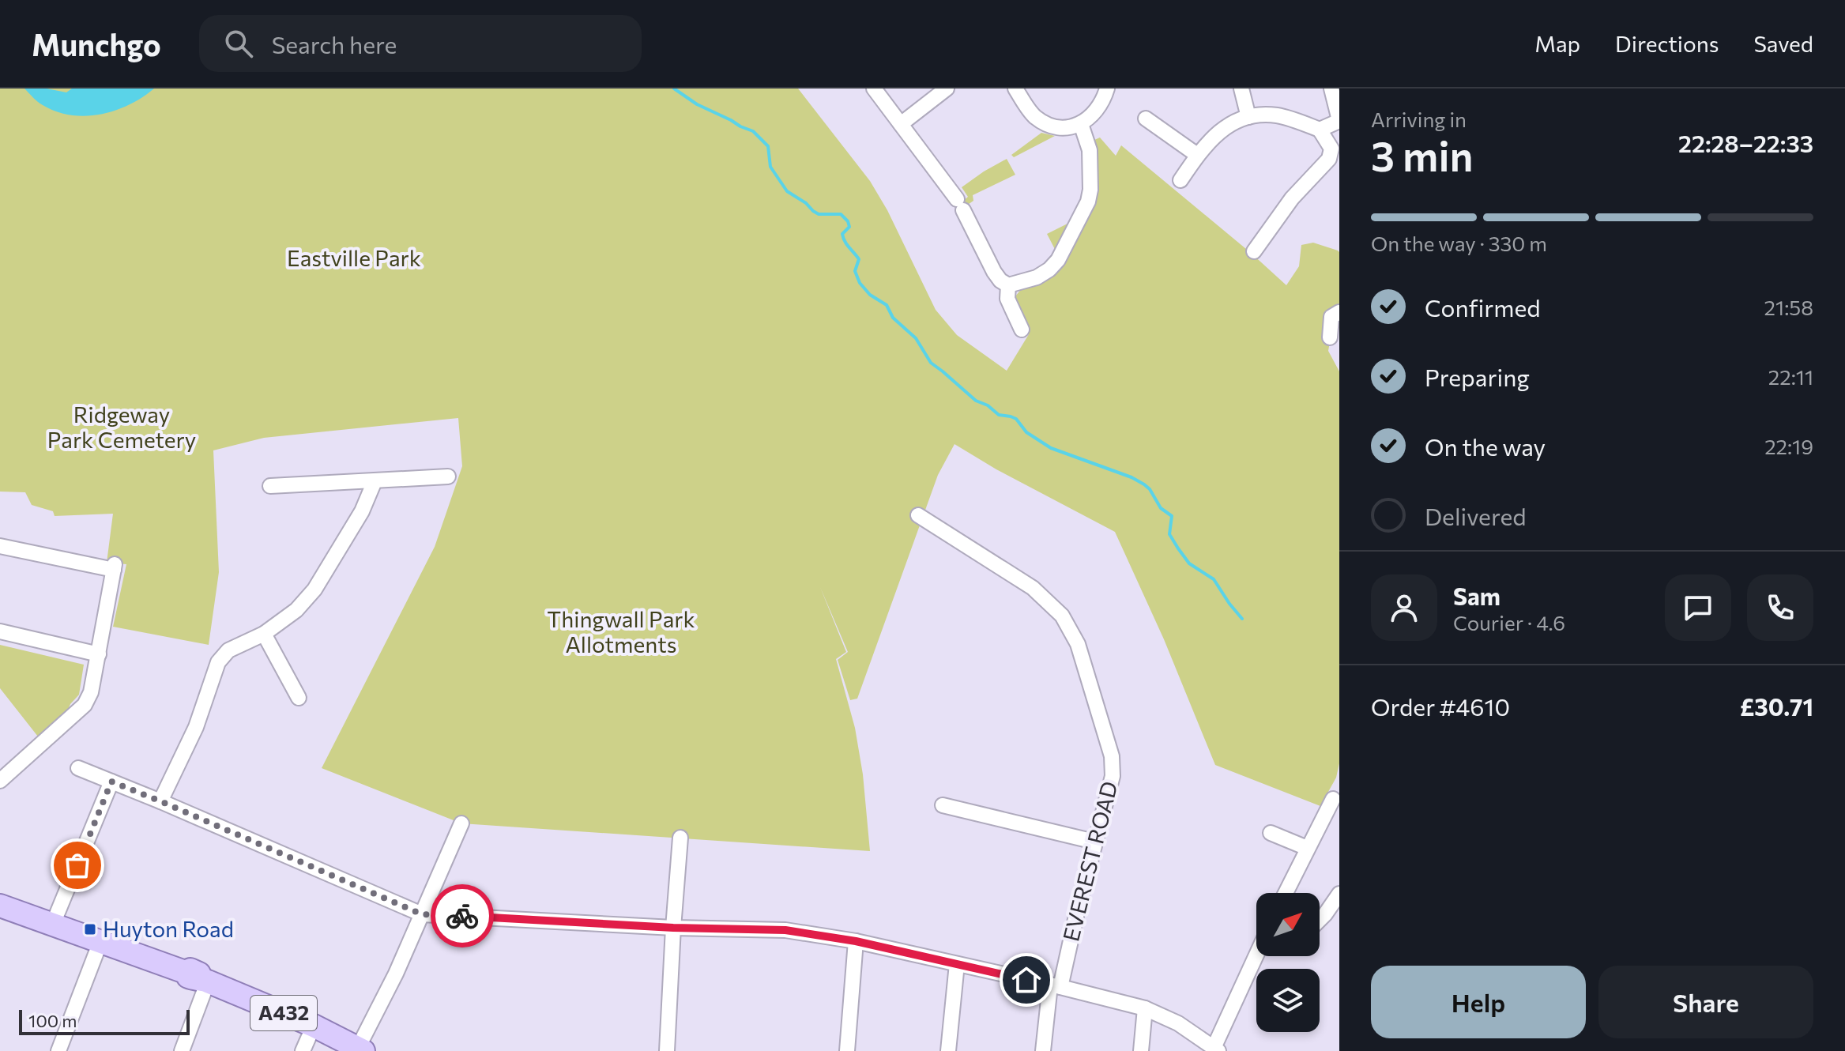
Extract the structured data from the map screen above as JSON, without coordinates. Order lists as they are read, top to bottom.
{
  "streets": {
    "main road": ["A432"],
    "street": ["EVEREST ROAD"]
  },
  "parks": ["Eastville Park", "Ridgeway Park Cemetery", "Thingwall Park Allotments"],
  "places": {
    "transit": ["Huyton Road"]
  },
  "scale_bar": "100 m",
  "north": "top right",
  "page": {
    "header": "Munchgo",
    "search": "Search here",
    "nav": ["Map", "Directions", "Saved"],
    "heading": ["3 min", "Arriving in", "22:28–22:33"],
    "panel": [
      "Sam",
      "Courier · 4.6",
      "Order #4610",
      "£30.71"
    ],
    "bar": "On the way · 330 m",
    "list": [
      ["Confirmed", "21:58"],
      ["Preparing", "22:11"],
      ["On the way", "22:19"],
      "Delivered"
    ],
    "buttons": ["Help", "Share"],
    "scale": "100 m"
  }
}
